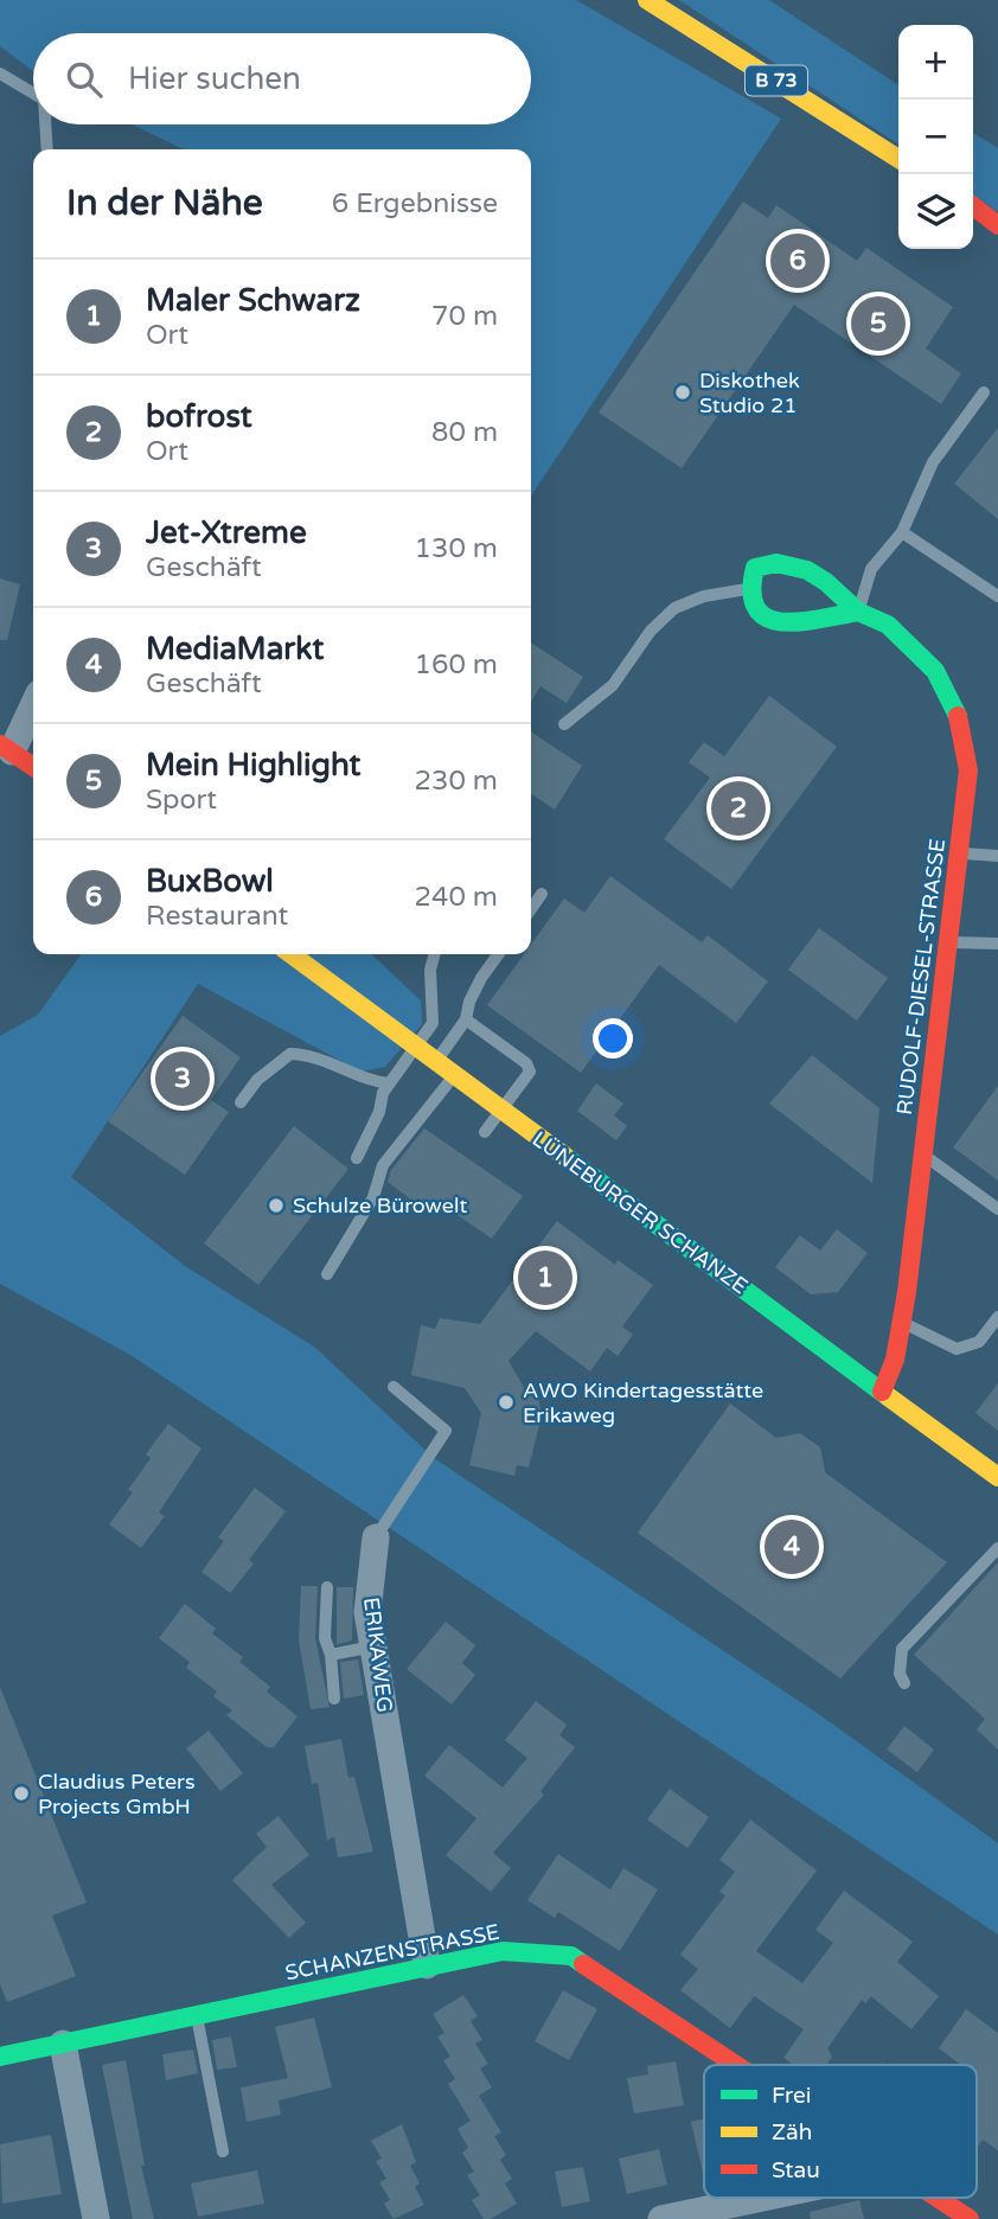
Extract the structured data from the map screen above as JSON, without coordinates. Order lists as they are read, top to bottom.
{
  "streets": {
    "street": [
      "B 73",
      "RUDOLF-DIESEL-STRASSE",
      "LÜNEBURGER SCHANZE",
      "ERIKAWEG",
      "SCHANZENSTRASSE"
    ]
  },
  "crossings": [
    ["RUDOLF-DIESEL-STRASSE", "LÜNEBURGER SCHANZE"],
    ["ERIKAWEG", "SCHANZENSTRASSE"]
  ],
  "places": [
    "Diskothek Studio 21",
    "Schulze Bürowelt",
    "AWO Kindertagesstätte Erikaweg",
    "Claudius Peters Projects GmbH"
  ],
  "legend": ["Frei", "Zäh", "Stau"],
  "page": {
    "map_buttons": ["+", "−"],
    "search": "Hier suchen",
    "heading": ["In der Nähe", "6 Ergebnisse"],
    "pins": [
      "6",
      "5",
      "2",
      "3",
      "1",
      "4"
    ],
    "list": [
      {
        "mark": "1",
        "name": "Maler Schwarz",
        "note": "Ort",
        "value": "70 m"
      },
      {
        "mark": "2",
        "name": "bofrost",
        "note": "Ort",
        "value": "80 m"
      },
      {
        "mark": "3",
        "name": "Jet-Xtreme",
        "note": "Geschäft",
        "value": "130 m"
      },
      {
        "mark": "4",
        "name": "MediaMarkt",
        "note": "Geschäft",
        "value": "160 m"
      },
      {
        "mark": "5",
        "name": "Mein Highlight",
        "note": "Sport",
        "value": "230 m"
      },
      {
        "mark": "6",
        "name": "BuxBowl",
        "note": "Restaurant",
        "value": "240 m"
      }
    ]
  }
}
